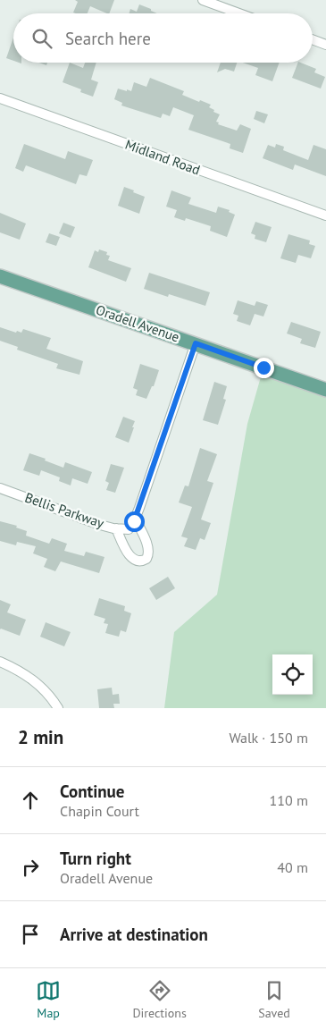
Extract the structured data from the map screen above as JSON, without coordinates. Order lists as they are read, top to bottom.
{
  "streets": {
    "main road": ["Oradell Avenue"],
    "street": ["Midland Road", "Bellis Parkway"]
  },
  "page": {
    "search": "Search here",
    "heading": ["2 min", "Walk · 150 m"],
    "list": [
      ["Continue", "Chapin Court", "110 m"],
      ["Turn right", "Oradell Avenue", "40 m"],
      "Arrive at destination"
    ],
    "nav": ["Map", "Directions", "Saved"]
  }
}
